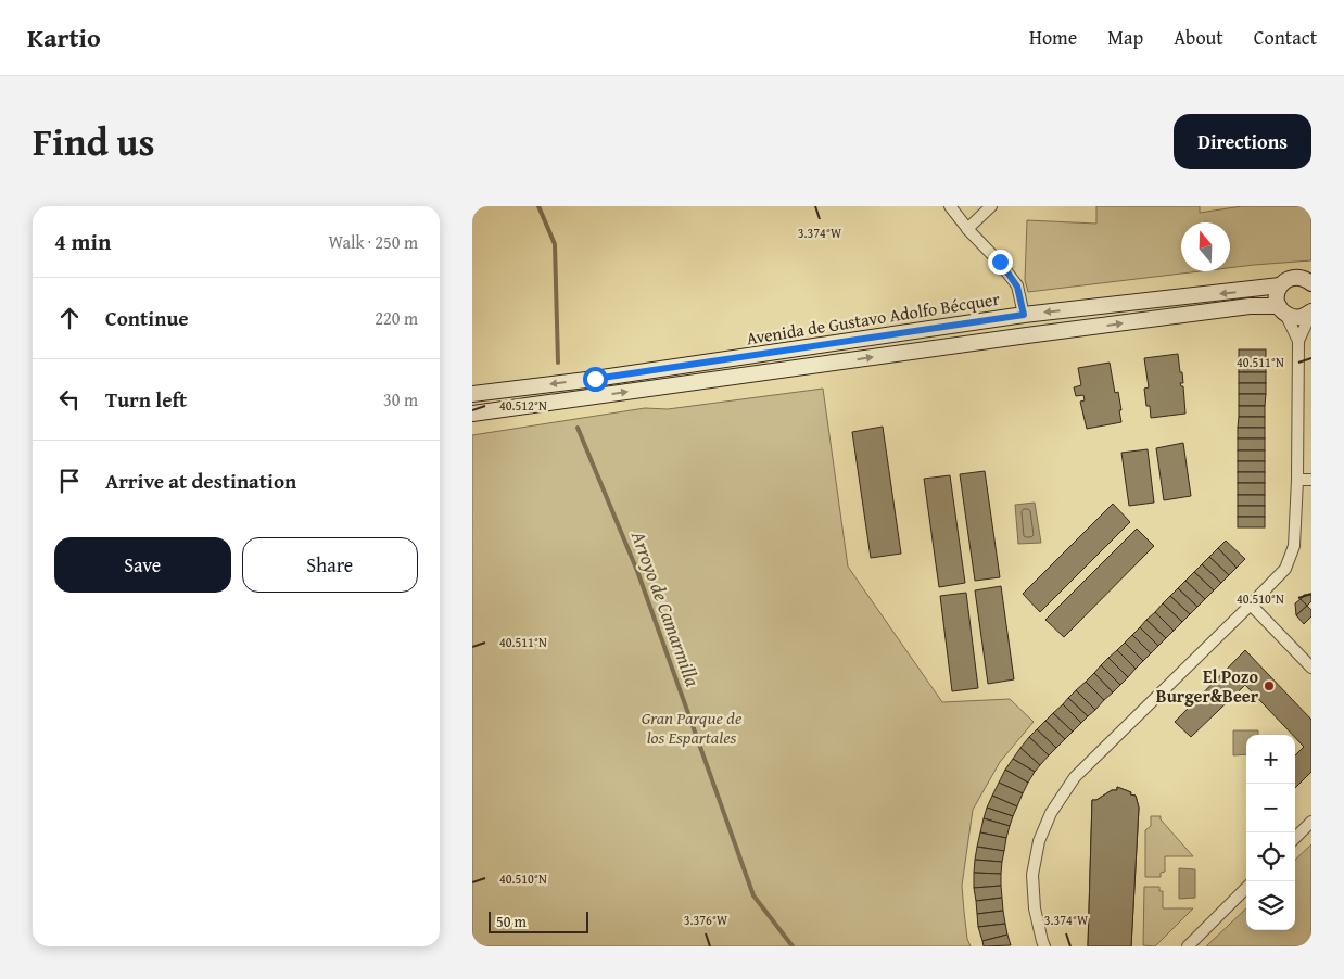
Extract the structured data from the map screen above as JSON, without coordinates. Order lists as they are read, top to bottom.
{
  "streets": {
    "street": ["Avenida de Gustavo Adolfo Bécquer"]
  },
  "water": ["Arroyo de Camarmilla"],
  "parks": ["Gran Parque de los Espartales"],
  "places": ["El Pozo Burger&Beer"],
  "scale_bar": "50 m",
  "north": "top",
  "page": {
    "header": "Kartio",
    "nav": [
      "Home",
      "Map",
      "About",
      "Contact"
    ],
    "title": "Find us",
    "buttons": [
      "Directions",
      ["Save", "Share"]
    ],
    "heading": ["4 min", "Walk · 250 m"],
    "list": [
      ["Continue", "220 m"],
      ["Turn left", "30 m"],
      "Arrive at destination"
    ],
    "map_buttons": ["+", "−"],
    "scale": "50 m"
  },
  "coordinates": [
    "3.374°W",
    "40.511°N",
    "40.512°N",
    "40.510°N",
    "3.376°W"
  ]
}
